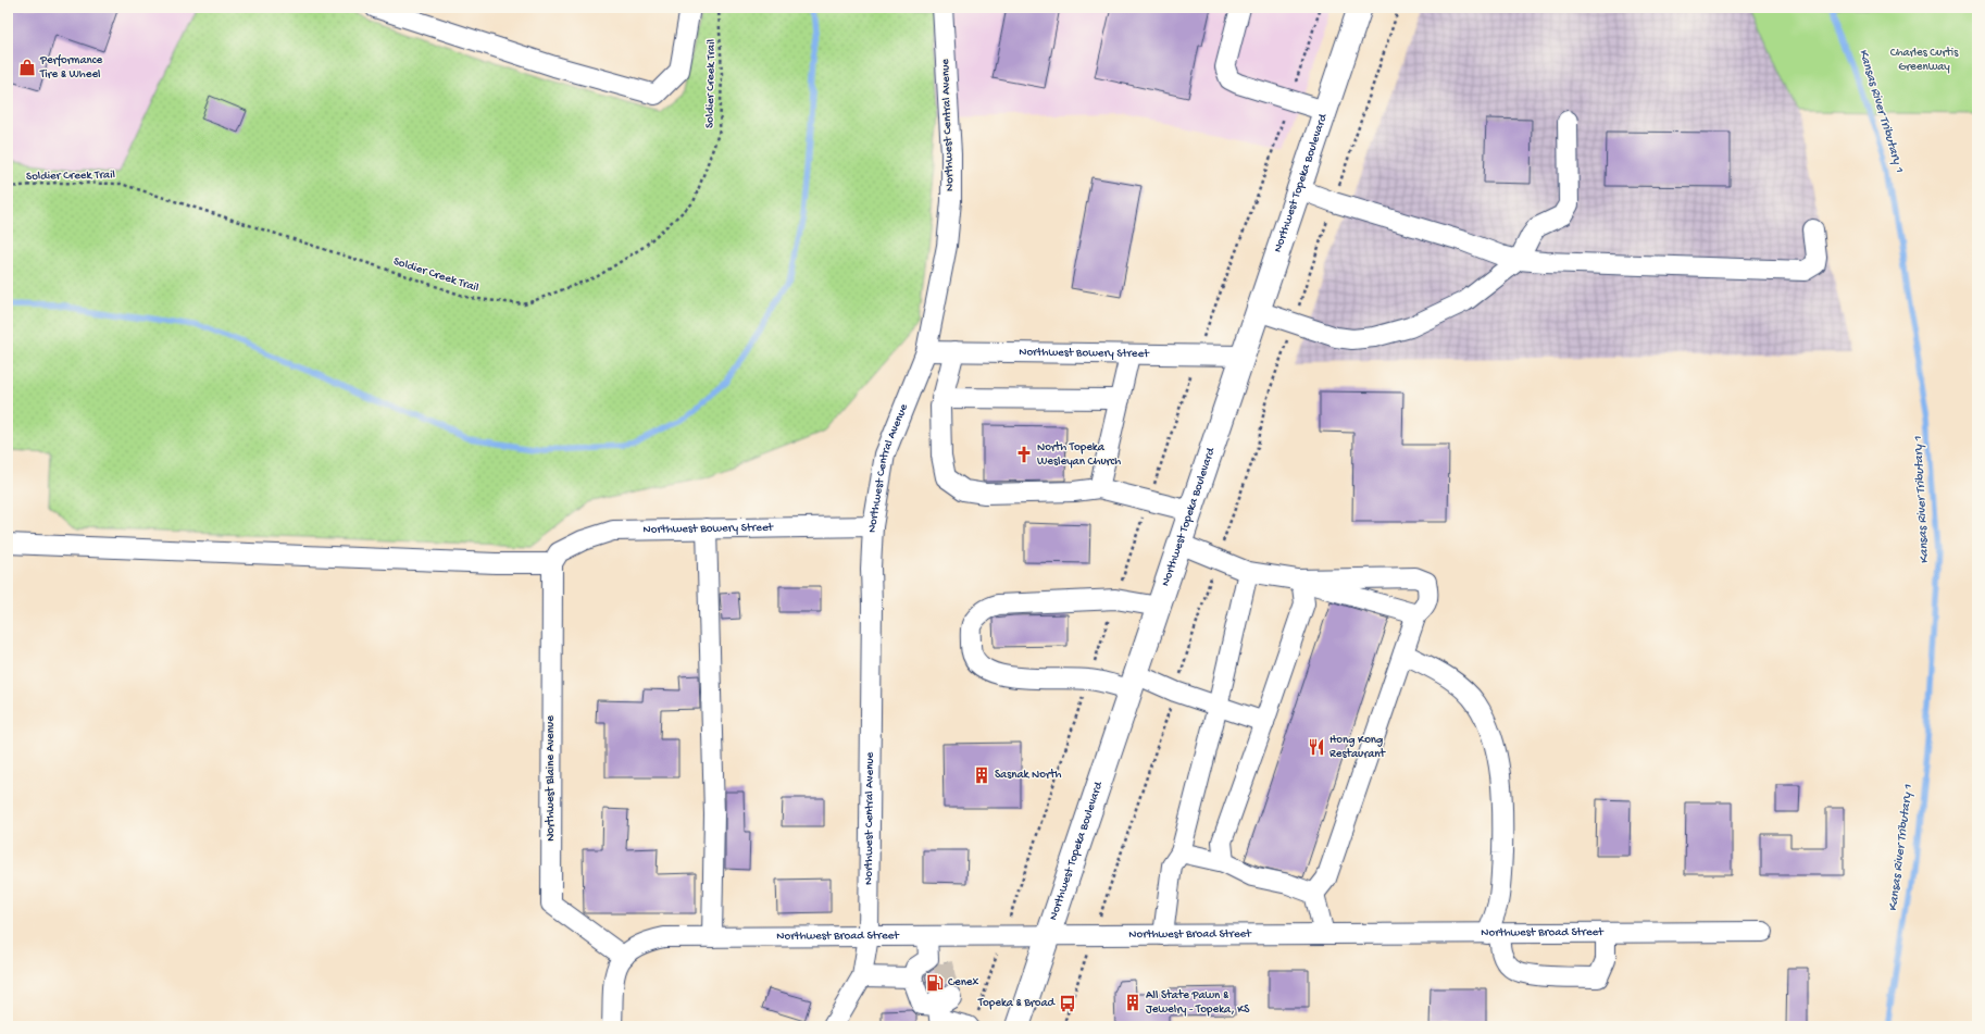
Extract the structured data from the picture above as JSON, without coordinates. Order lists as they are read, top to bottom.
{
  "streets": {
    "main road": ["Northwest Topeka Boulevard"],
    "street": [
      "Northwest Central Avenue",
      "Northwest Bowery Street",
      "Northwest Blaine Avenue",
      "Northwest Broad Street"
    ],
    "path": ["Soldier Creek Trail"]
  },
  "crossings": [
    ["Northwest Central Avenue", "Northwest Bowery Street"],
    ["Northwest Central Avenue", "Northwest Broad Street"],
    ["Northwest Topeka Boulevard", "Northwest Bowery Street"],
    ["Northwest Topeka Boulevard", "Northwest Broad Street"],
    ["Northwest Bowery Street", "Northwest Blaine Avenue"],
    ["Northwest Blaine Avenue", "Northwest Broad Street"]
  ],
  "water": ["Kansas River Tributary 1"],
  "parks": ["Charles Curtis Greenway"],
  "places": {
    "shop": ["Performance Tire & Wheel"],
    "church": ["North Topeka Wesleyan Church"],
    "restaurant": ["Hong Kong Restaurant"],
    "building": ["Sasnak North", "All State Pawn & Jewelry - Topeka, KS"],
    "fuel station": ["Cenex"],
    "bus stop": ["Topeka & Broad"]
  }
}
